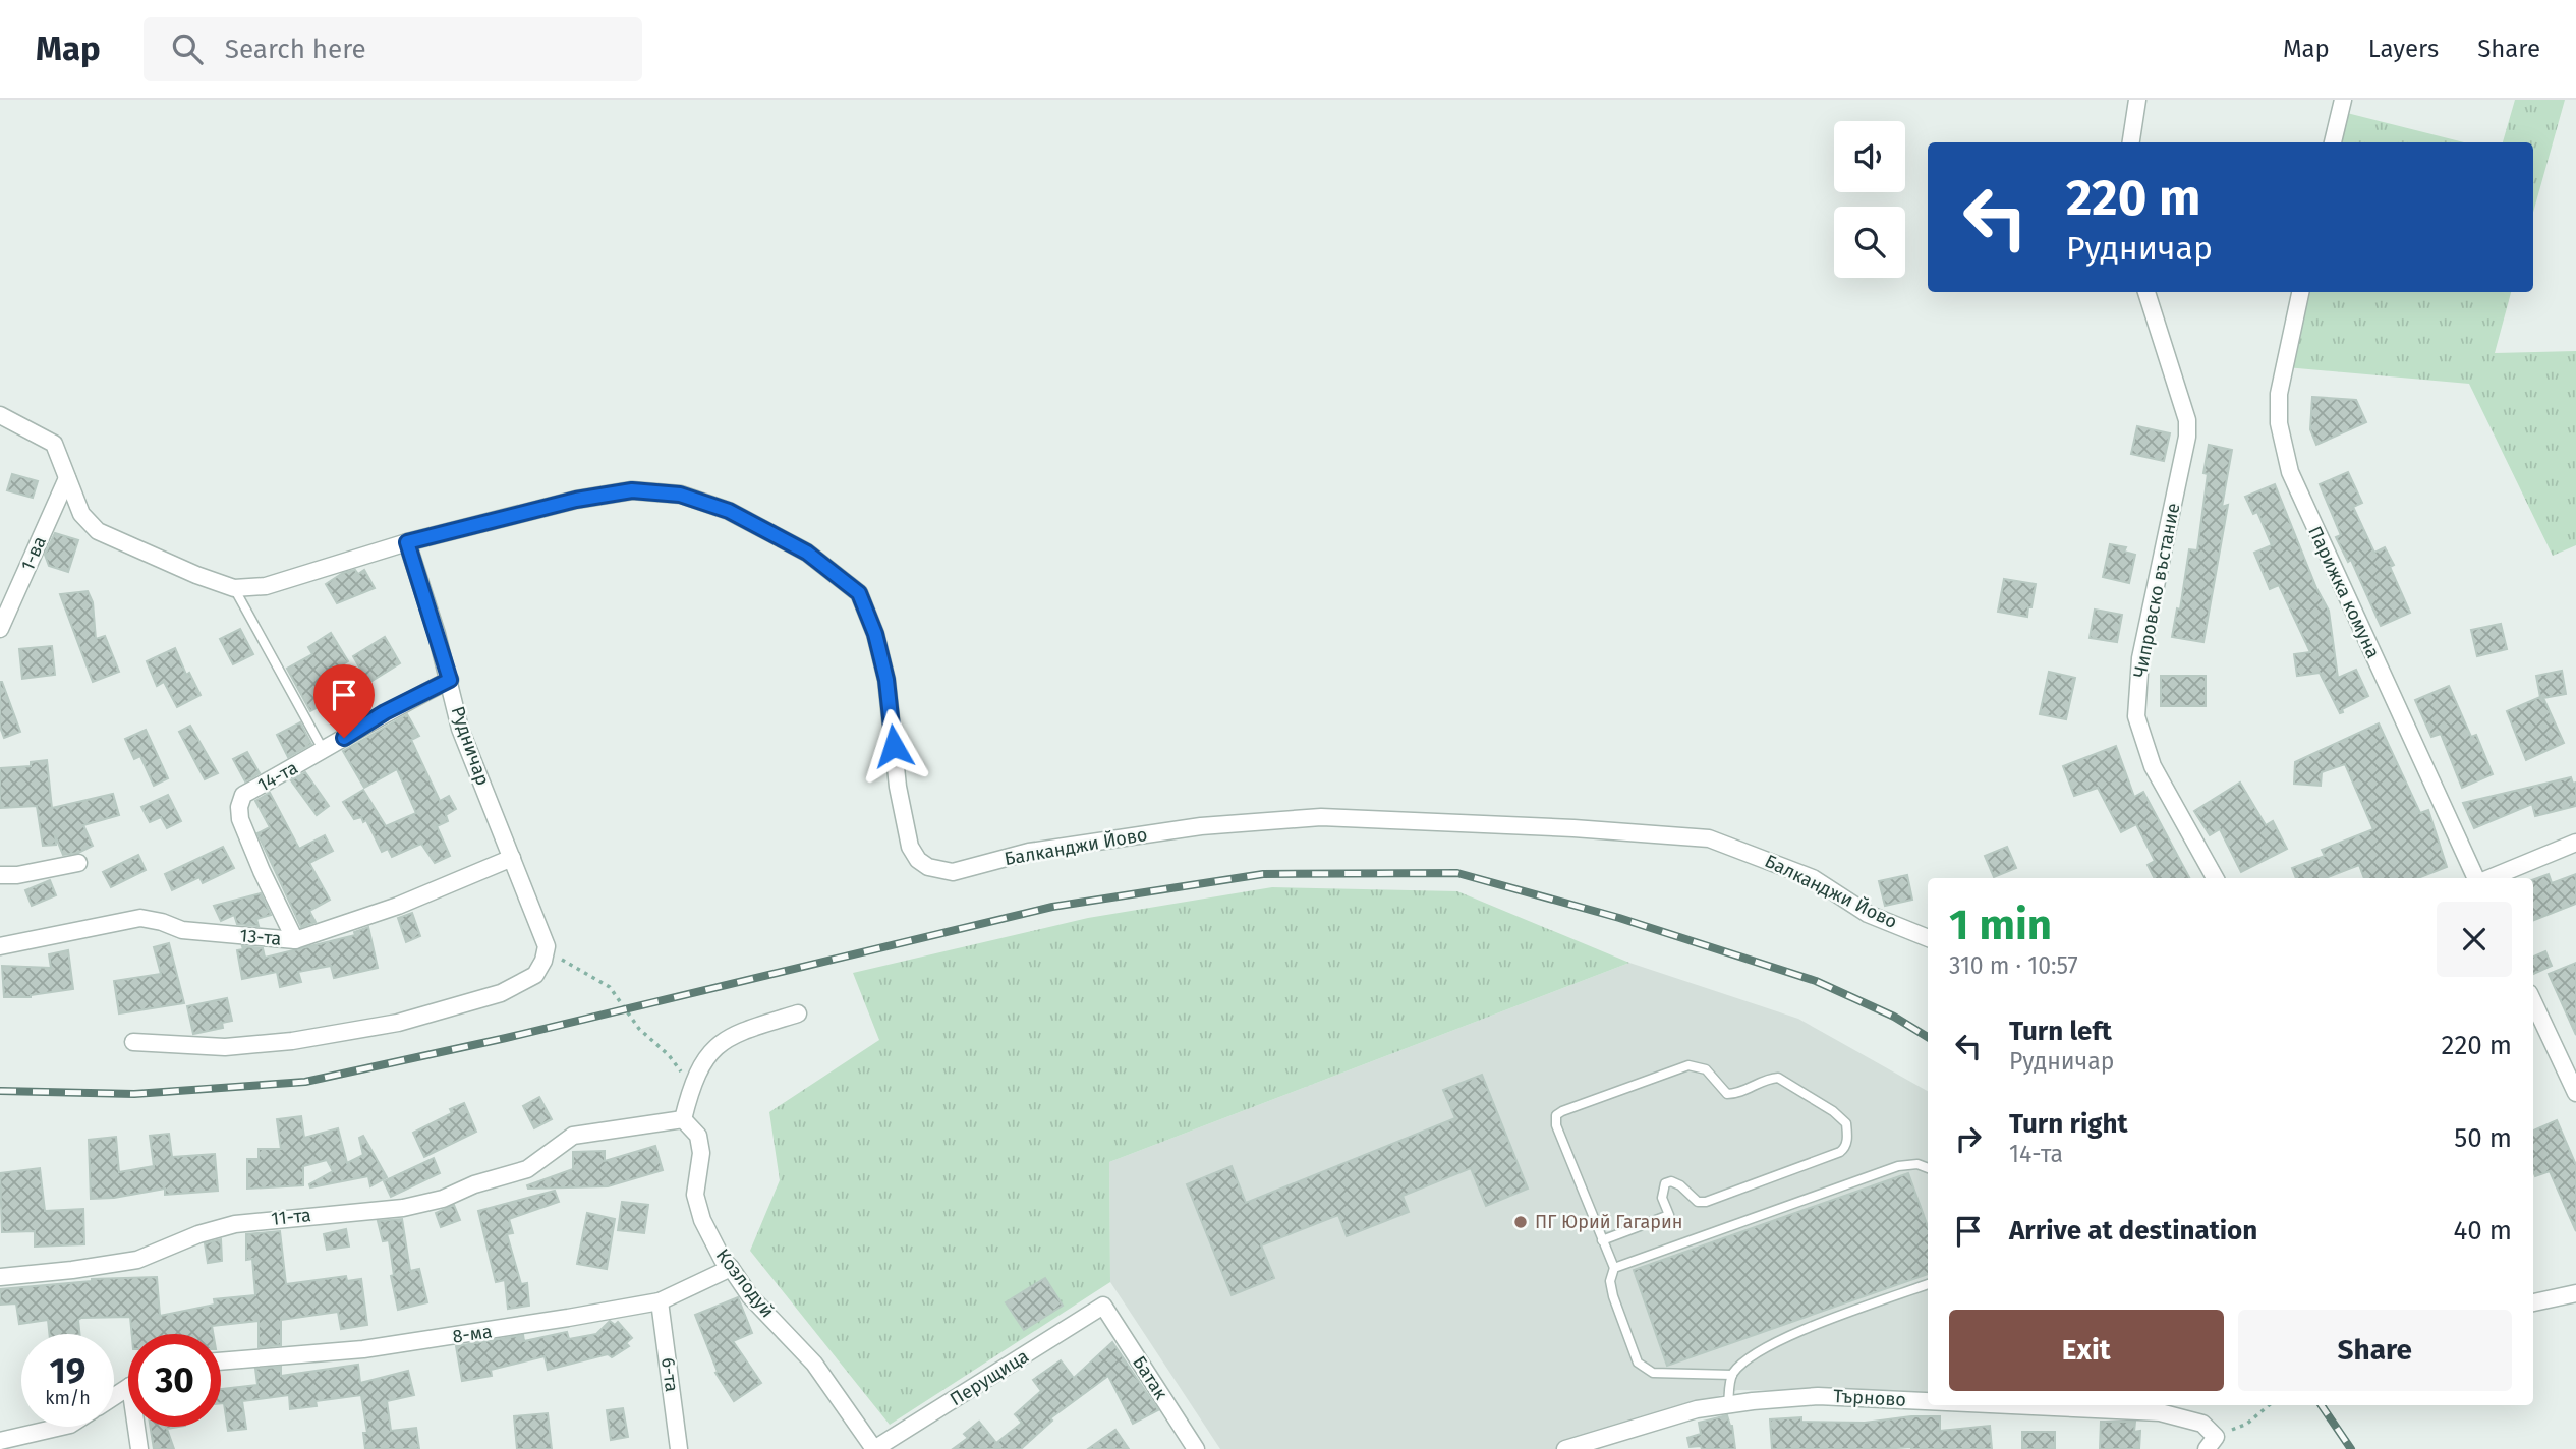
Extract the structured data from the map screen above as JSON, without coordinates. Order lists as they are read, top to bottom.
{
  "streets": {
    "street": [
      "1-ва",
      "Чипровско въстание",
      "Парижка комуна",
      "Рудничар",
      "14-та",
      "Балканджи Йово",
      "13-та",
      "11-та",
      "Козлодуй",
      "8-ма",
      "6-та",
      "Перущица",
      "Батак",
      "Търново"
    ]
  },
  "crossings": [
    ["Рудничар", "14-та"],
    ["Рудничар", "Балканджи Йово"],
    ["Рудничар", "13-та"],
    ["14-та", "13-та"],
    ["11-та", "Козлодуй"],
    ["Козлодуй", "8-ма"],
    ["Козлодуй", "Перущица"],
    ["8-ма", "6-та"],
    ["Перущица", "Батак"]
  ],
  "places": ["ПГ Юрий Гагарин"],
  "page": {
    "header": "Map",
    "search": "Search here",
    "nav": ["Map", "Layers", "Share"],
    "turn": ["220 m", "Рудничар"],
    "heading": ["1 min", "310 m · 10:57"],
    "list": [
      {
        "name": "Turn left",
        "note": "Рудничар",
        "value": "220 m"
      },
      {
        "name": "Turn right",
        "note": "14-та",
        "value": "50 m"
      },
      {
        "name": "Arrive at destination",
        "value": "40 m"
      }
    ],
    "buttons": ["Exit", "Share"],
    "speed": "19 km/h",
    "limit": "30"
  }
}
